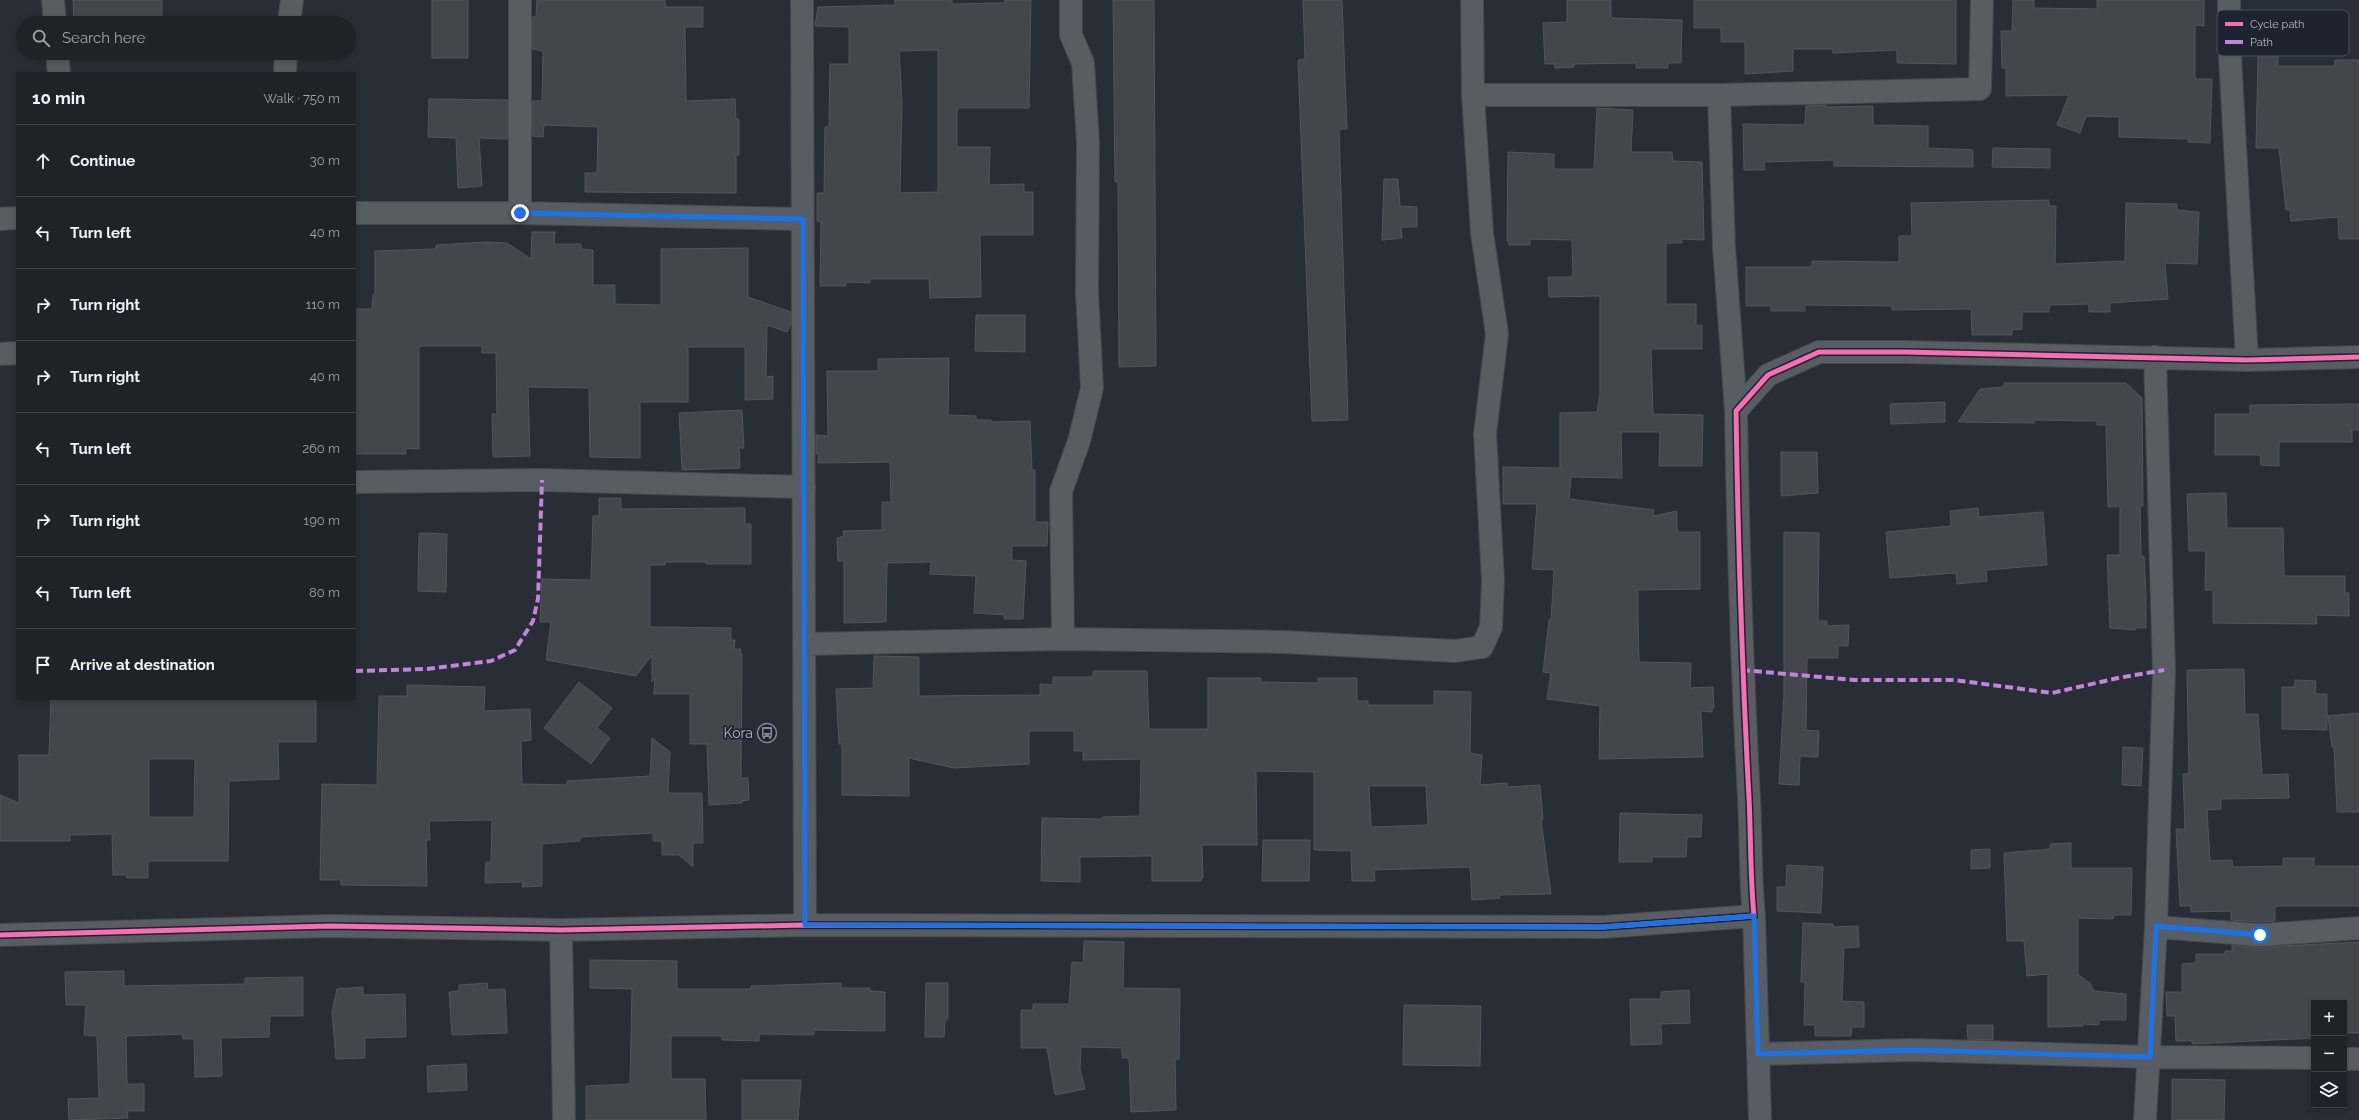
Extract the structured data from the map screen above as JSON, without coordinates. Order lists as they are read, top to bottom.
{
  "places": {
    "bus stop": ["Kora"]
  },
  "legend": ["Cycle path", "Path"],
  "page": {
    "search": "Search here",
    "heading": ["10 min", "Walk · 750 m"],
    "list": [
      ["Continue", "30 m"],
      ["Turn left", "40 m"],
      ["Turn right", "110 m"],
      ["Turn right", "40 m"],
      ["Turn left", "260 m"],
      ["Turn right", "190 m"],
      ["Turn left", "80 m"],
      "Arrive at destination"
    ],
    "map_buttons": ["+", "−"]
  }
}
